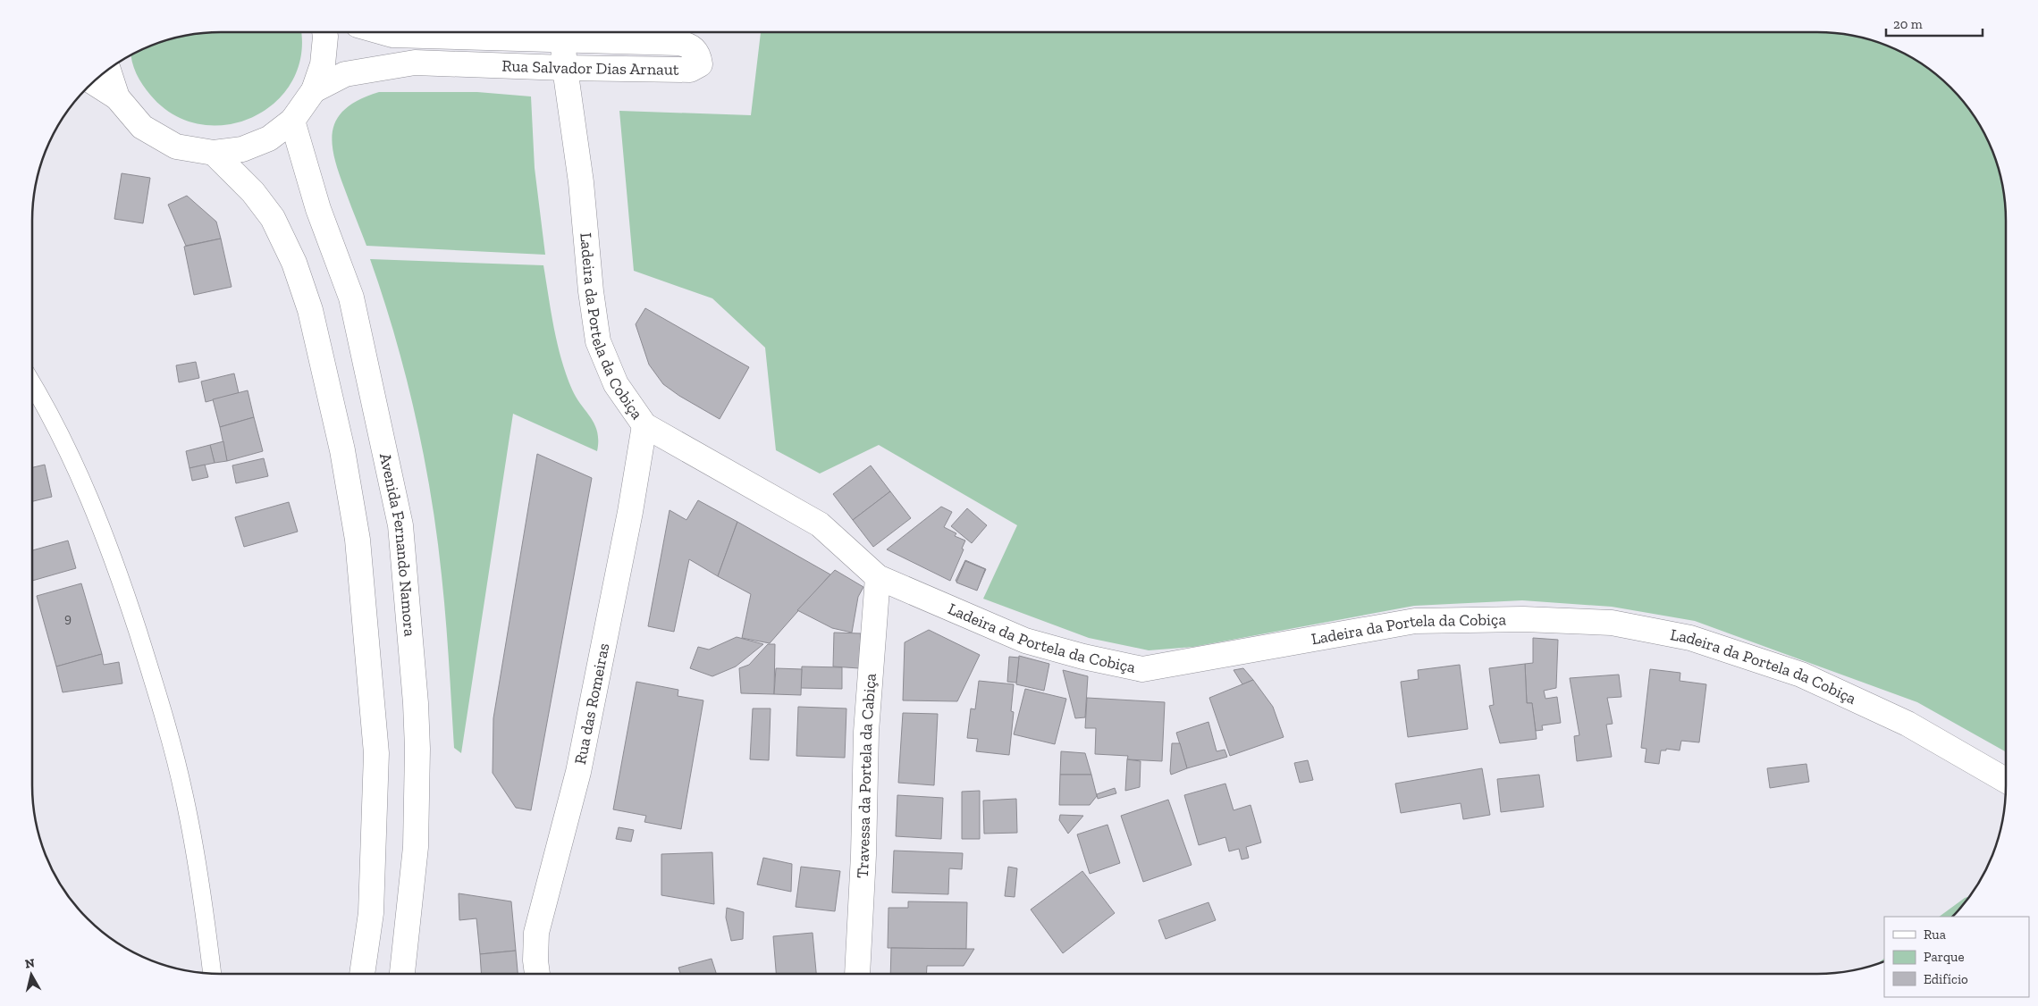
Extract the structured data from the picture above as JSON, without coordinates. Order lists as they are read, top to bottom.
{
  "streets": {
    "street": [
      "Rua Salvador Dias Arnaut",
      "Ladeira da Portela da Cobiça",
      "Avenida Fernando Namora",
      "Rua das Romeiras",
      "Travessa da Portela da Cabiça"
    ]
  },
  "crossings": [
    ["Rua Salvador Dias Arnaut", "Ladeira da Portela da Cobiça"],
    ["Ladeira da Portela da Cobiça", "Rua das Romeiras"],
    ["Ladeira da Portela da Cobiça", "Travessa da Portela da Cabiça"]
  ],
  "house_numbers": ["9"],
  "legend": ["Rua", "Parque", "Edifício"],
  "scale_bar": "20 m",
  "north": "top"
}
